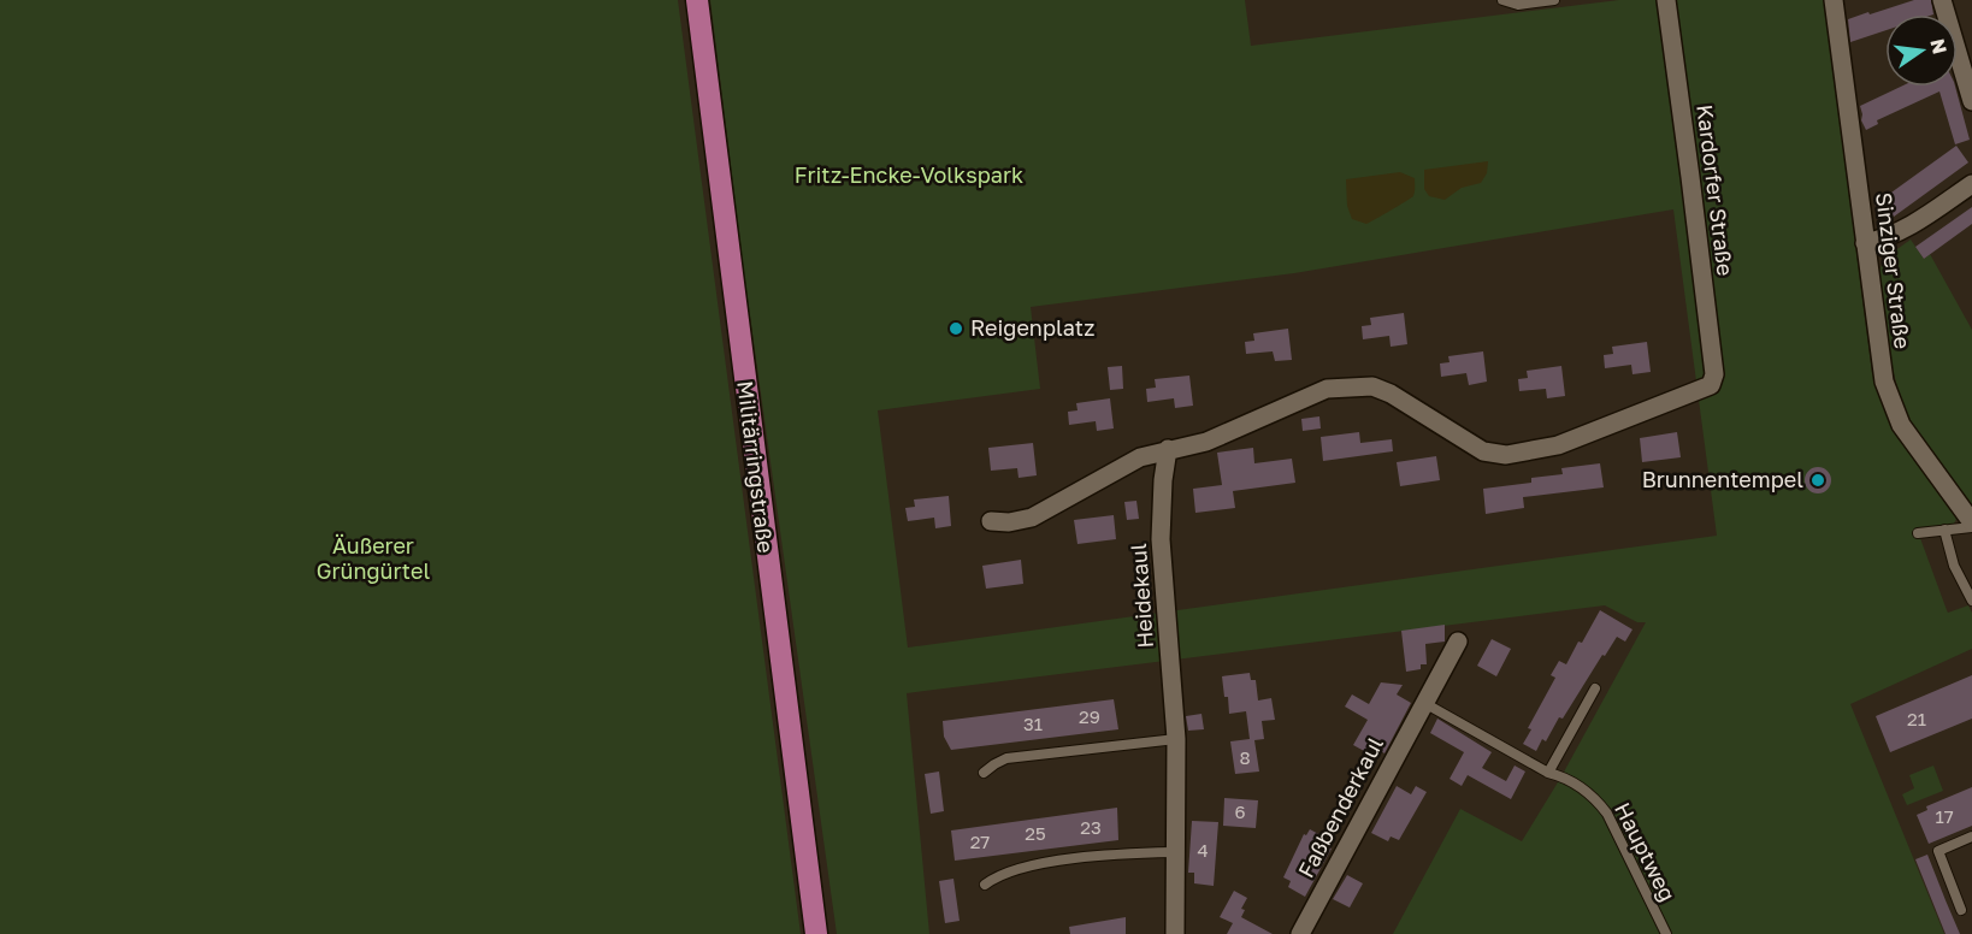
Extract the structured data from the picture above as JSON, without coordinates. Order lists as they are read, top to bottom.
{
  "streets": {
    "main road": ["Militärringstraße"],
    "street": [
      "Kardorfer Straße",
      "Sinziger Straße",
      "Heidekaul",
      "Faßbenderkaul"
    ],
    "lane": ["Hauptweg"]
  },
  "crossings": [
    ["Kardorfer Straße", "Heidekaul"]
  ],
  "parks": ["Fritz-Encke-Volkspark", "Äußerer Grüngürtel"],
  "places": ["Reigenplatz", "Brunnentempel"],
  "house_numbers": [
    "29",
    "21",
    "31",
    "8",
    "6",
    "17",
    "23",
    "25",
    "27",
    "4"
  ],
  "north": "right"
}
